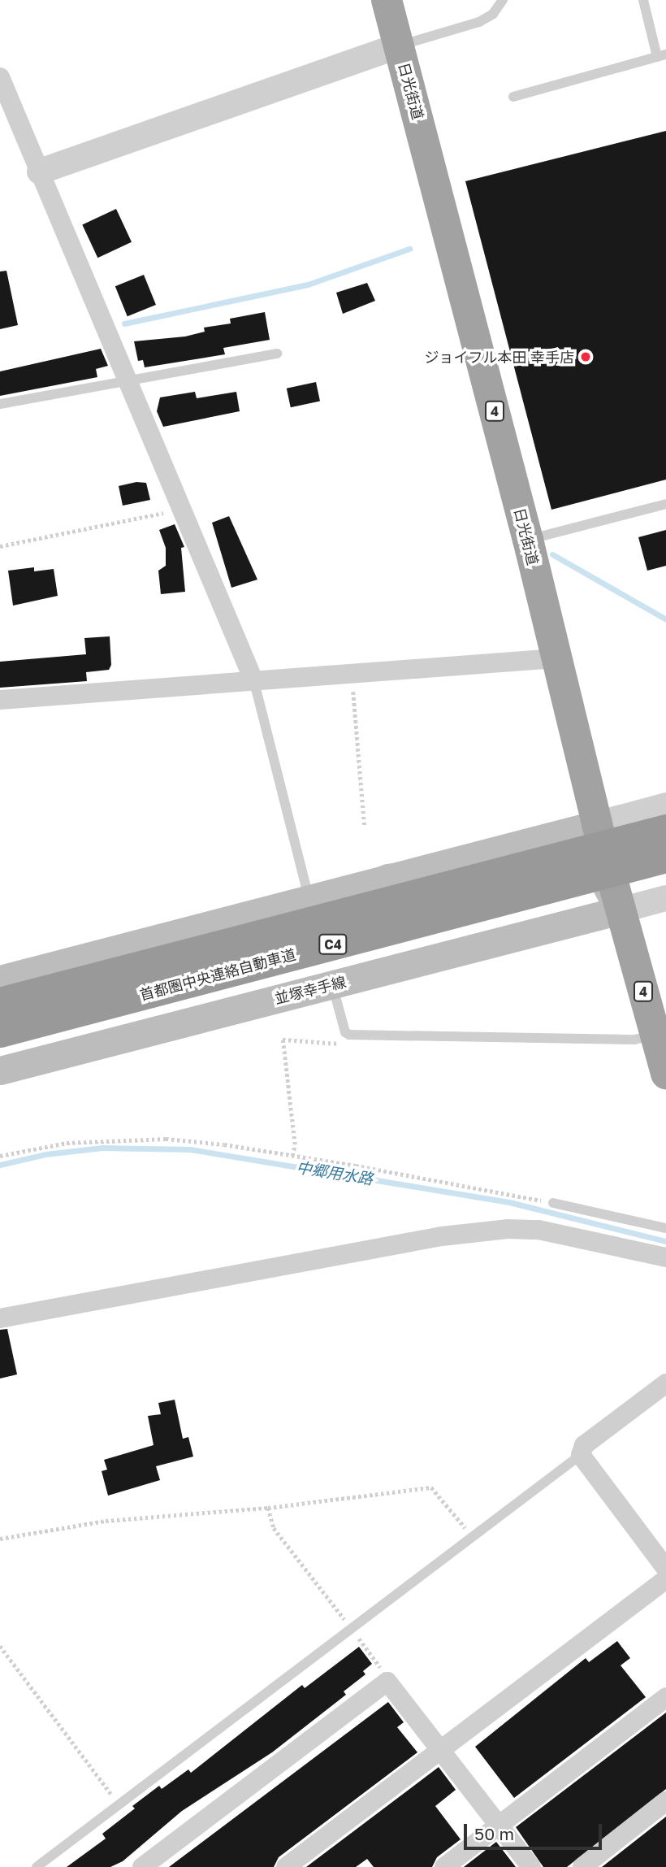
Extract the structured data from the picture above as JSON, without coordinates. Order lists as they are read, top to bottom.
{
  "streets": {
    "highway": [
      "日光街道",
      "4",
      "C4",
      "首都圏中央連絡自動車道"
    ],
    "main road": ["並塚幸手線"]
  },
  "crossings": [
    ["日光街道", "並塚幸手線"]
  ],
  "water": ["中郷用水路"],
  "places": ["ジョイフル本田 幸手店"],
  "scale_bar": "50 m"
}
